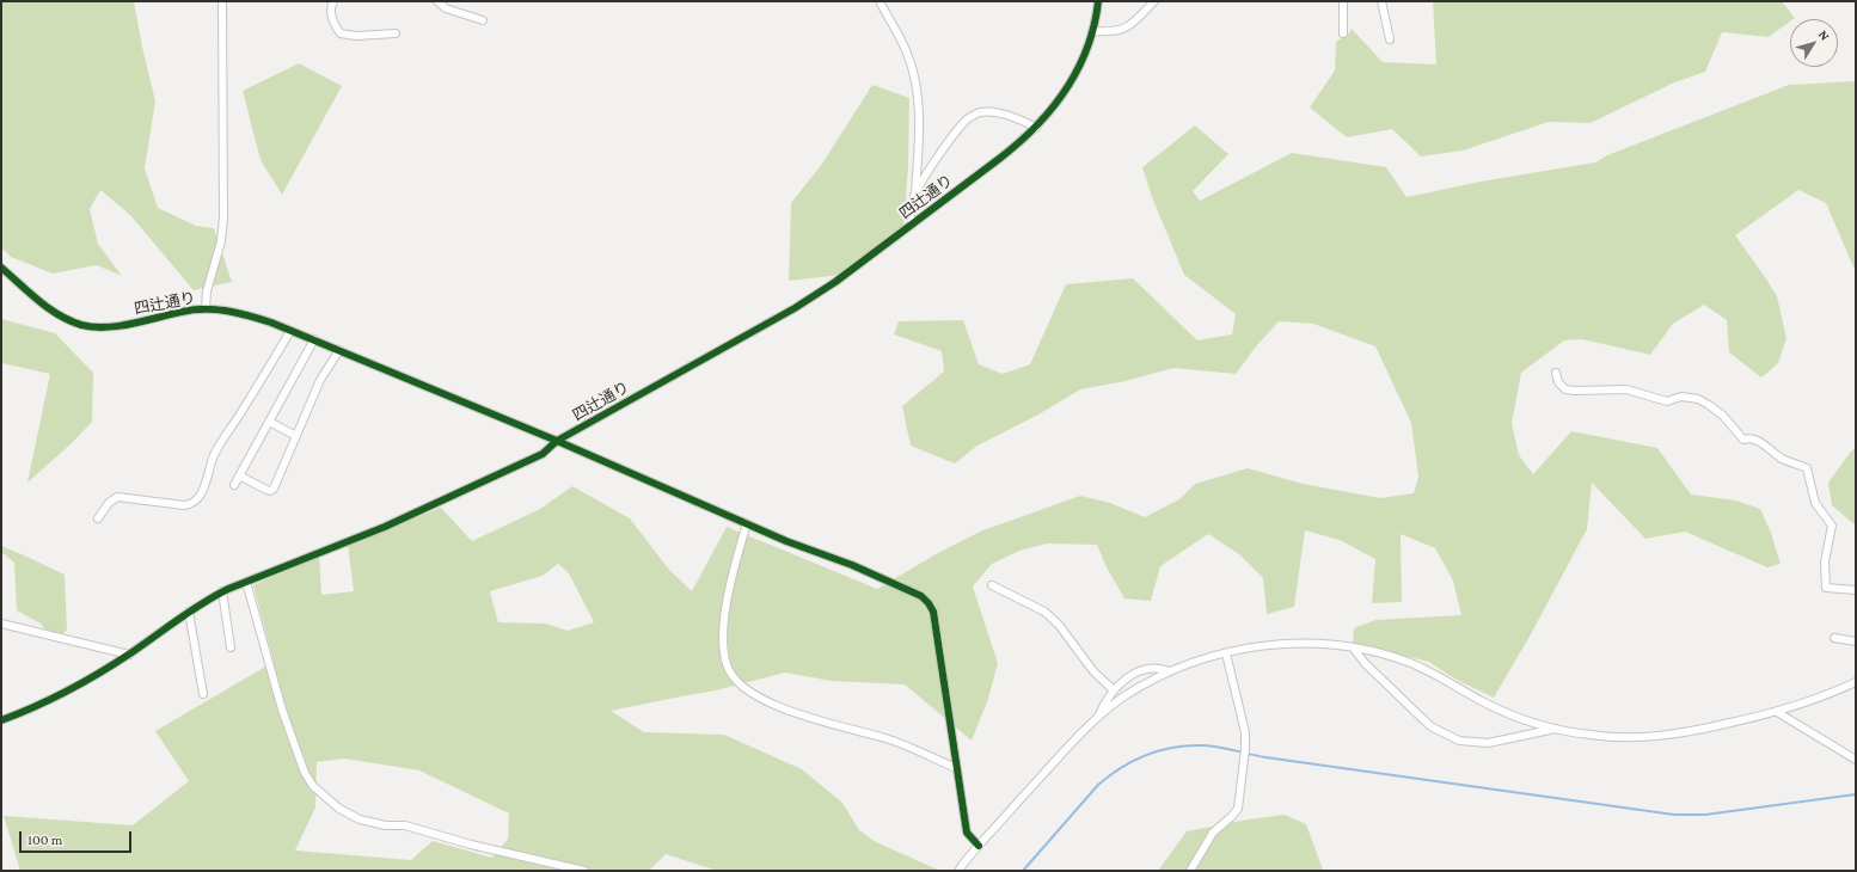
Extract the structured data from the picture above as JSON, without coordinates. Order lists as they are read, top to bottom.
{
  "streets": {
    "street": ["四辻通り"]
  },
  "scale_bar": "100 m",
  "north": "top right"
}
